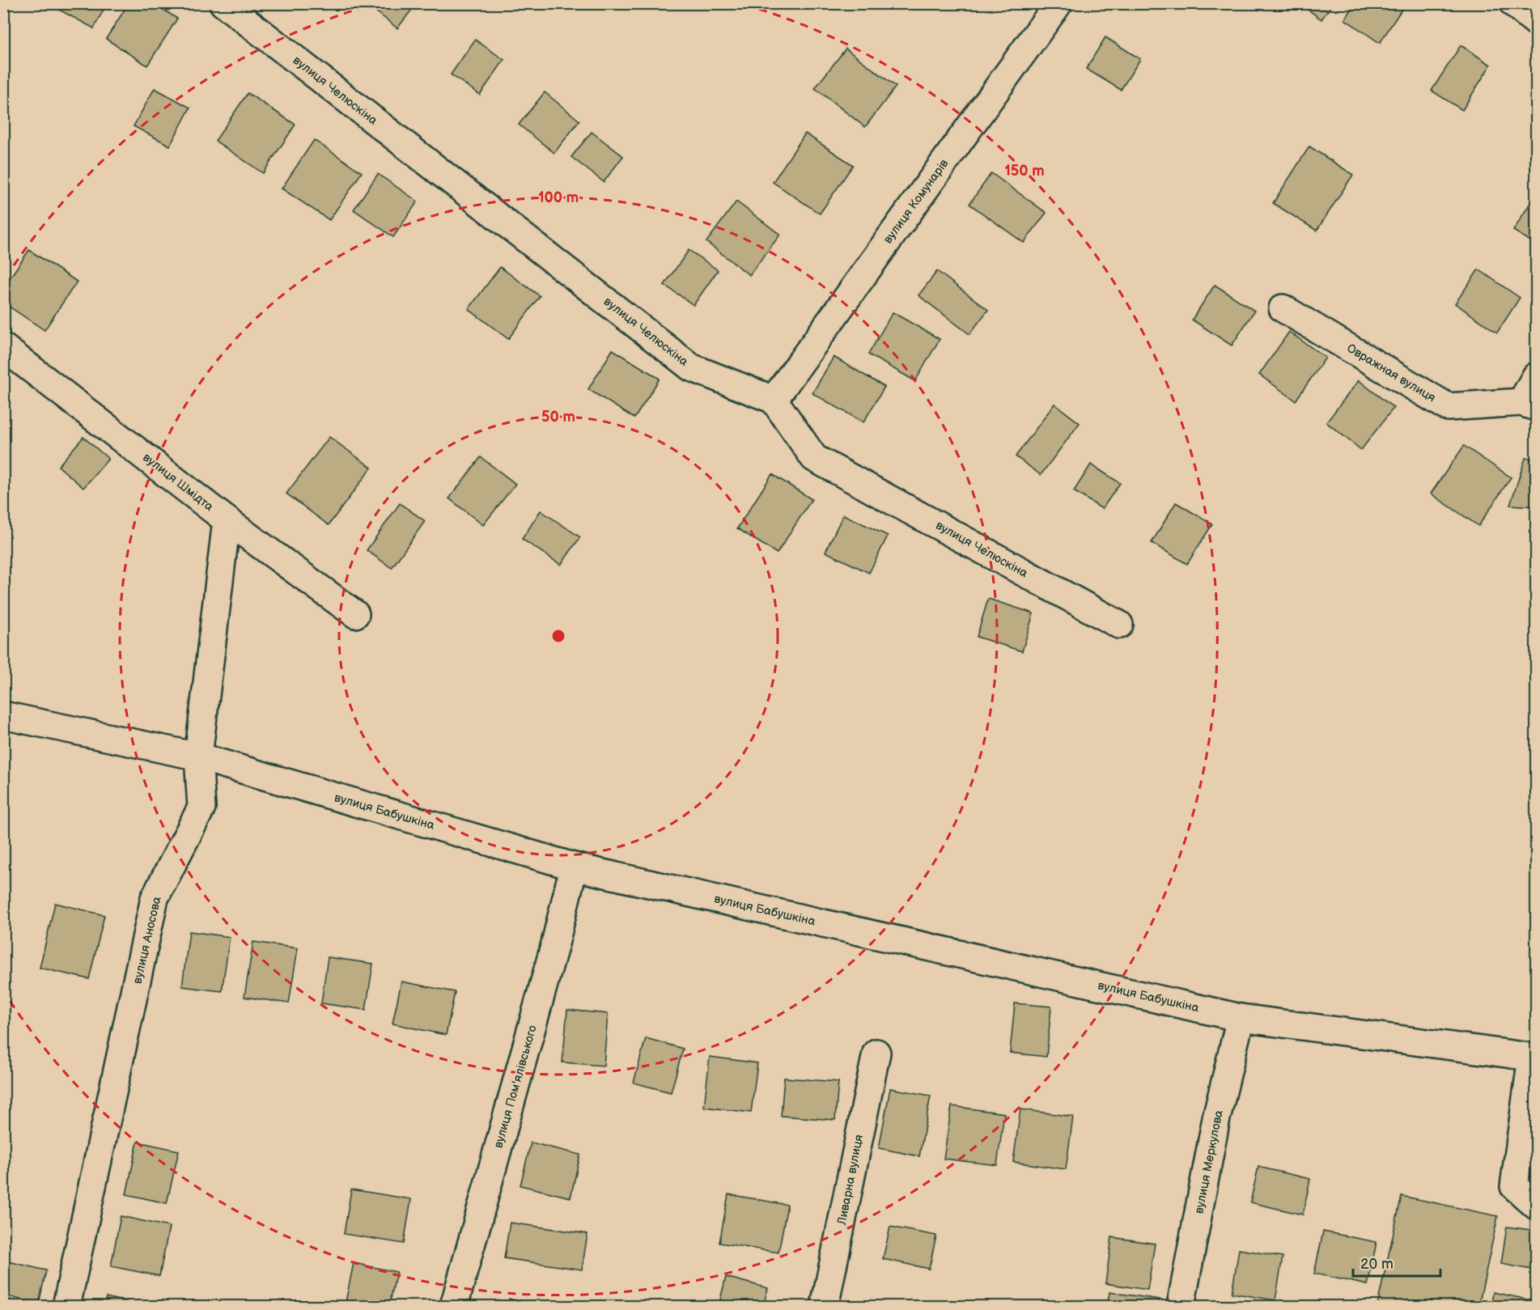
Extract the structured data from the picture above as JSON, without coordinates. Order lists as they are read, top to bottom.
{
  "streets": {
    "street": [
      "вулиця Челюскіна",
      "вулиця Комунарів",
      "Овражная вулиця",
      "вулиця Шмідта",
      "вулиця Бабушкіна",
      "вулиця Аносова",
      "вулиця Пом'ялівського",
      "вулиця Меркулова",
      "Ливарна вулиця"
    ]
  },
  "crossings": [
    ["вулиця Челюскіна", "вулиця Комунарів"],
    ["вулиця Шмідта", "вулиця Аносова"],
    ["вулиця Бабушкіна", "вулиця Аносова"],
    ["вулиця Бабушкіна", "вулиця Пом'ялівського"],
    ["вулиця Бабушкіна", "вулиця Меркулова"]
  ],
  "scale_bar": "20 m",
  "rings": ["150 m", "100 m", "50 m"]
}
